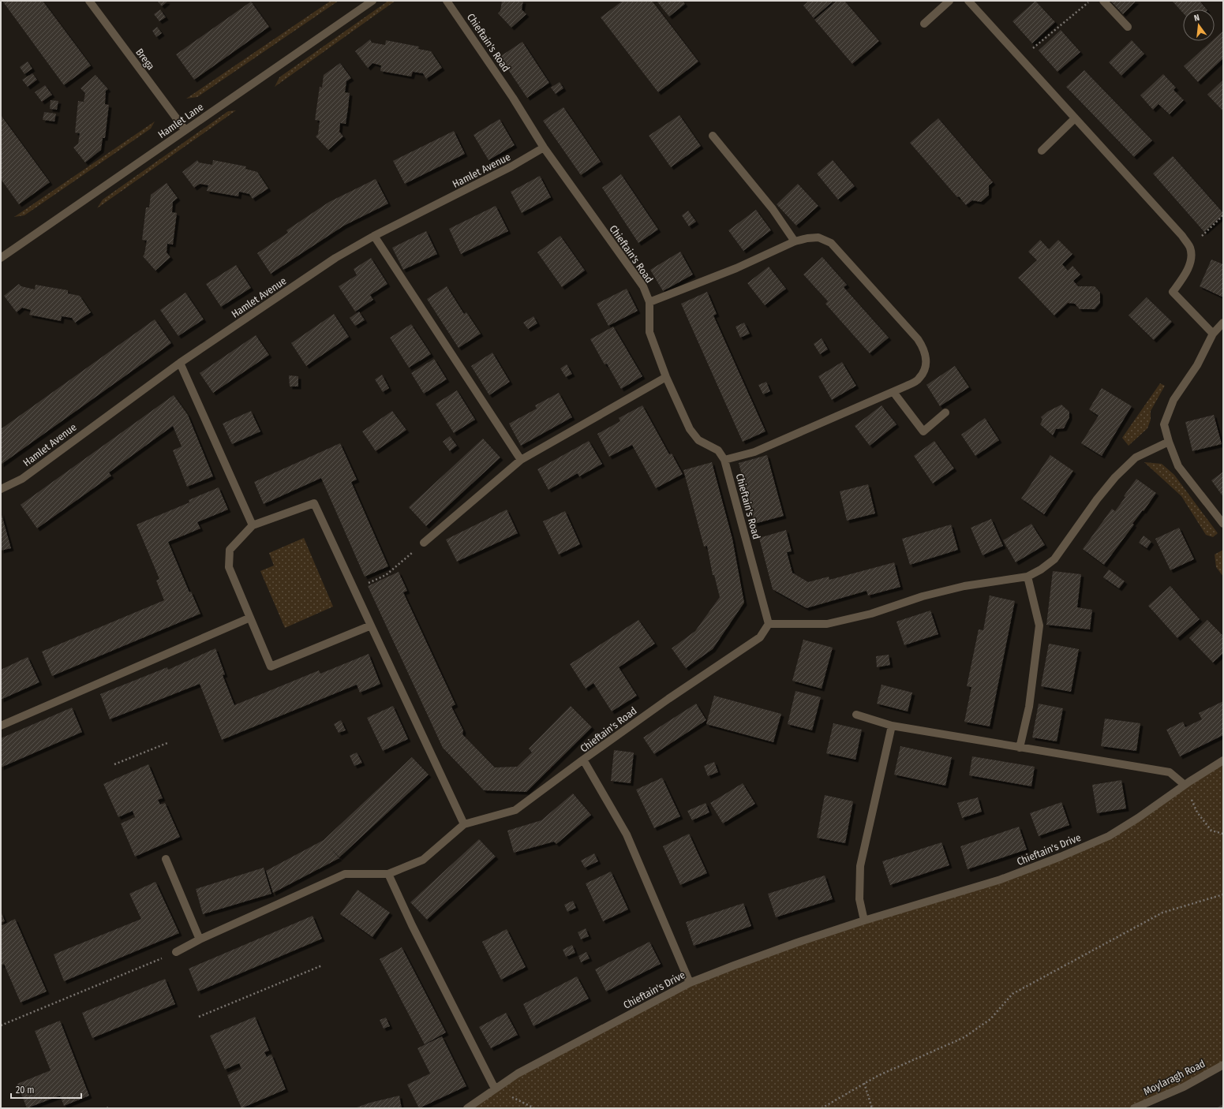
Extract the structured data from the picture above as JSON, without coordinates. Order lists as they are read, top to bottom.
{
  "streets": {
    "street": [
      "Chieftain's Road",
      "Brega",
      "Hamlet Lane",
      "Hamlet Avenue",
      "Chieftain's Drive",
      "Moylaragh Road"
    ]
  },
  "crossings": [
    ["Chieftain's Road", "Hamlet Avenue"],
    ["Chieftain's Road", "Chieftain's Drive"],
    ["Brega", "Hamlet Lane"]
  ],
  "scale_bar": "20 m",
  "north": "top"
}
